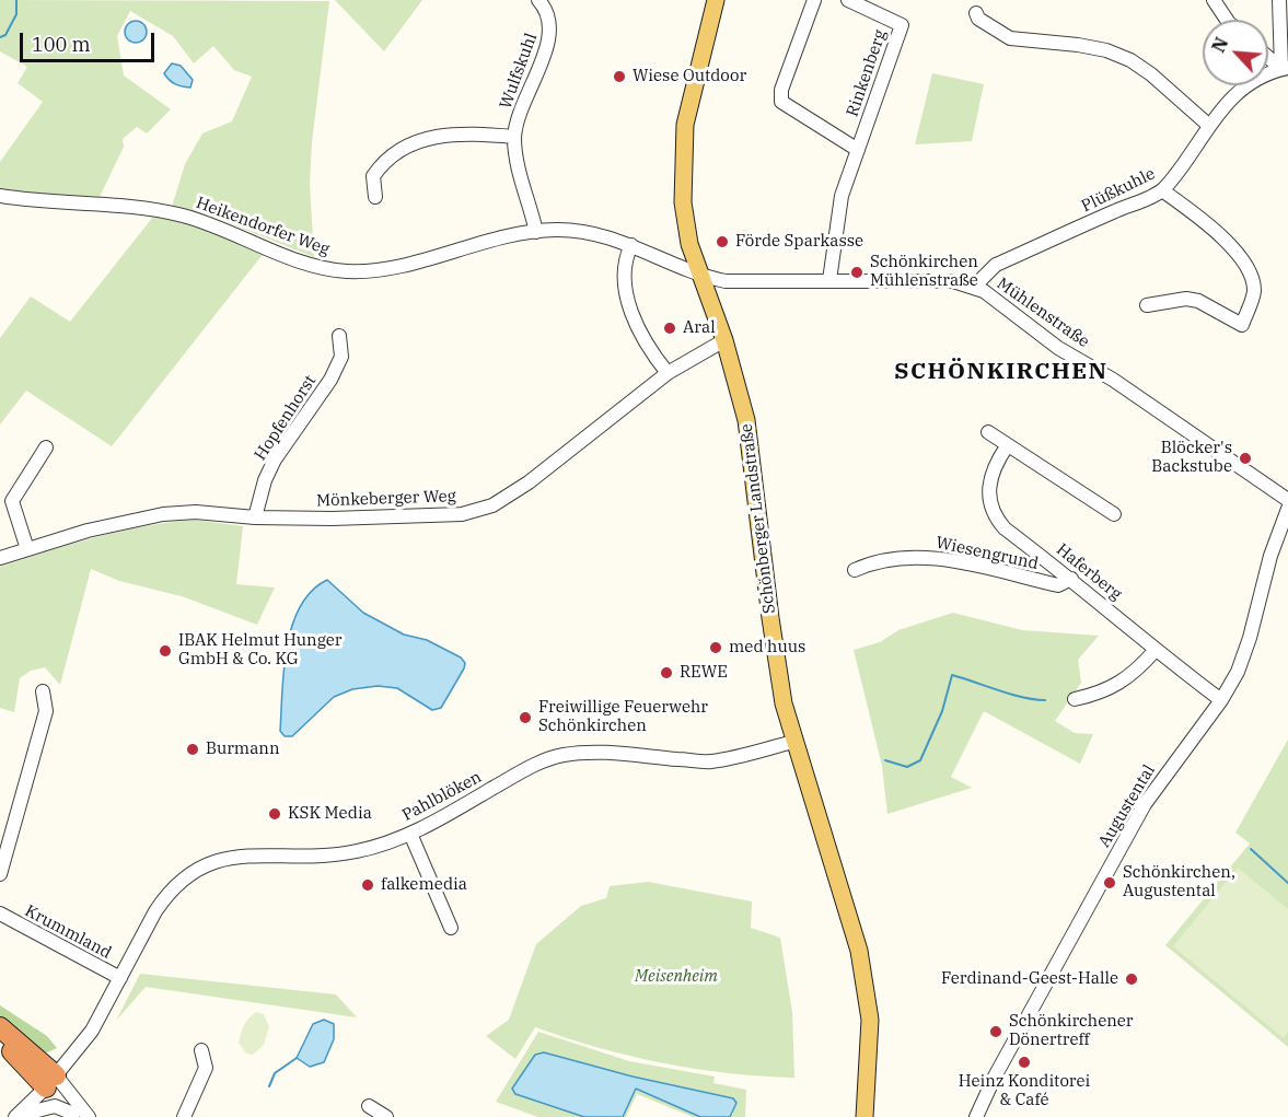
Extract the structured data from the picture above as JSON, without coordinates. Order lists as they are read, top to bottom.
{
  "streets": {
    "main road": ["Schönberger Landstraße"],
    "street": [
      "Wulfskuhl",
      "Rinkenberg",
      "Plüßkuhle",
      "Heikendorfer Weg",
      "Mühlenstraße",
      "Hopfenhorst",
      "Mönkeberger Weg",
      "Wiesengrund",
      "Haferberg",
      "Pahlblöken",
      "Augustental",
      "Krummland"
    ]
  },
  "crossings": [
    ["Wulfskuhl", "Heikendorfer Weg"],
    ["Rinkenberg", "Mühlenstraße"],
    ["Plüßkuhle", "Mühlenstraße"],
    ["Heikendorfer Weg", "Mühlenstraße"],
    ["Heikendorfer Weg", "Schönberger Landstraße"],
    ["Mühlenstraße", "Schönberger Landstraße"],
    ["Hopfenhorst", "Mönkeberger Weg"],
    ["Mönkeberger Weg", "Schönberger Landstraße"],
    ["Schönberger Landstraße", "Pahlblöken"],
    ["Wiesengrund", "Haferberg"],
    ["Haferberg", "Augustental"],
    ["Pahlblöken", "Krummland"]
  ],
  "districts": ["SCHÖNKIRCHEN"],
  "parks": ["Meisenheim"],
  "places": [
    "Wiese Outdoor",
    "Förde Sparkasse",
    "Schönkirchen Mühlenstraße",
    "Aral",
    "Blöcker's Backstube",
    "med huus",
    "IBAK Helmut Hunger GmbH & Co. KG",
    "REWE",
    "Freiwillige Feuerwehr Schönkirchen",
    "Burmann",
    "KSK Media",
    "Schönkirchen, Augustental",
    "falkemedia",
    "Ferdinand-Geest-Halle",
    "Schönkirchener Dönertreff",
    "Heinz Konditorei & Café"
  ],
  "scale_bar": "100 m",
  "north": "top left"
}
